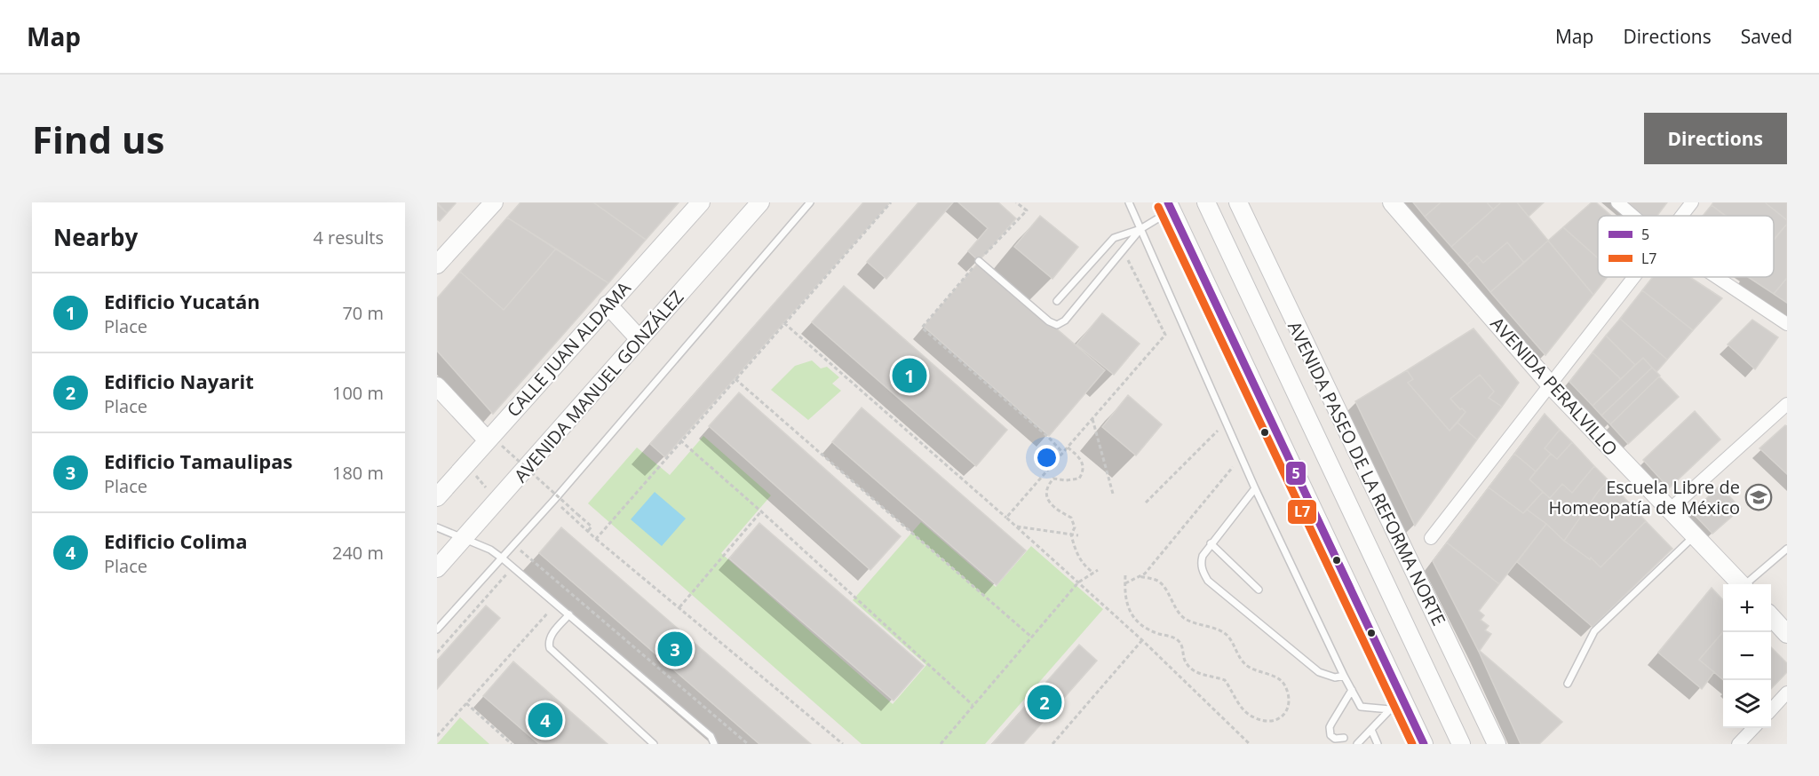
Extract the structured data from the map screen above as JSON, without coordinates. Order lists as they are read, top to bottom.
{
  "streets": {
    "main road": [
      "CALLE JUAN ALDAMA",
      "AVENIDA MANUEL GONZÁLEZ",
      "AVENIDA PERALVILLO",
      "AVENIDA PASEO DE LA REFORMA NORTE"
    ]
  },
  "places": {
    "school or university": ["Escuela Libre de Homeopatía de México"]
  },
  "lines": ["transit line 5", "transit line L7"],
  "legend": ["5", "L7"],
  "page": {
    "header": "Map",
    "nav": ["Map", "Directions", "Saved"],
    "buttons": "Directions",
    "title": "Find us",
    "heading": ["Nearby", "4 results"],
    "list": [
      {
        "mark": "1",
        "name": "Edificio Yucatán",
        "note": "Place",
        "value": "70 m"
      },
      {
        "mark": "2",
        "name": "Edificio Nayarit",
        "note": "Place",
        "value": "100 m"
      },
      {
        "mark": "3",
        "name": "Edificio Tamaulipas",
        "note": "Place",
        "value": "180 m"
      },
      {
        "mark": "4",
        "name": "Edificio Colima",
        "note": "Place",
        "value": "240 m"
      }
    ],
    "pins": [
      "1",
      "3",
      "2",
      "4"
    ],
    "map_buttons": ["+", "−"]
  }
}
